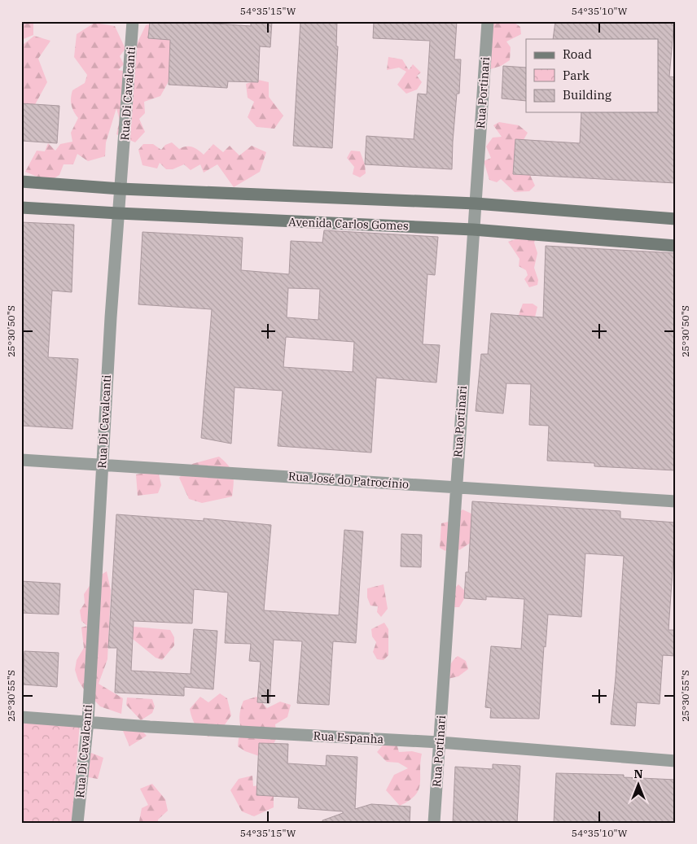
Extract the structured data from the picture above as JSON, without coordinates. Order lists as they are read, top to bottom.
{
  "streets": {
    "street": [
      "Rua Portinari",
      "Rua Di Cavalcanti",
      "Avenida Carlos Gomes",
      "Rua José do Patrocínio",
      "Rua Espanha"
    ]
  },
  "crossings": [
    ["Rua Portinari", "Avenida Carlos Gomes"],
    ["Rua Portinari", "Rua José do Patrocínio"],
    ["Rua Portinari", "Rua Espanha"],
    ["Rua Di Cavalcanti", "Avenida Carlos Gomes"],
    ["Rua Di Cavalcanti", "Rua José do Patrocínio"],
    ["Rua Di Cavalcanti", "Rua Espanha"]
  ],
  "legend": ["Road", "Park", "Building"],
  "north": "top",
  "coordinates": [
    "54°35'15\"W",
    "54°35'10\"W",
    "25°30'50\"S",
    "25°30'55\"S"
  ]
}
